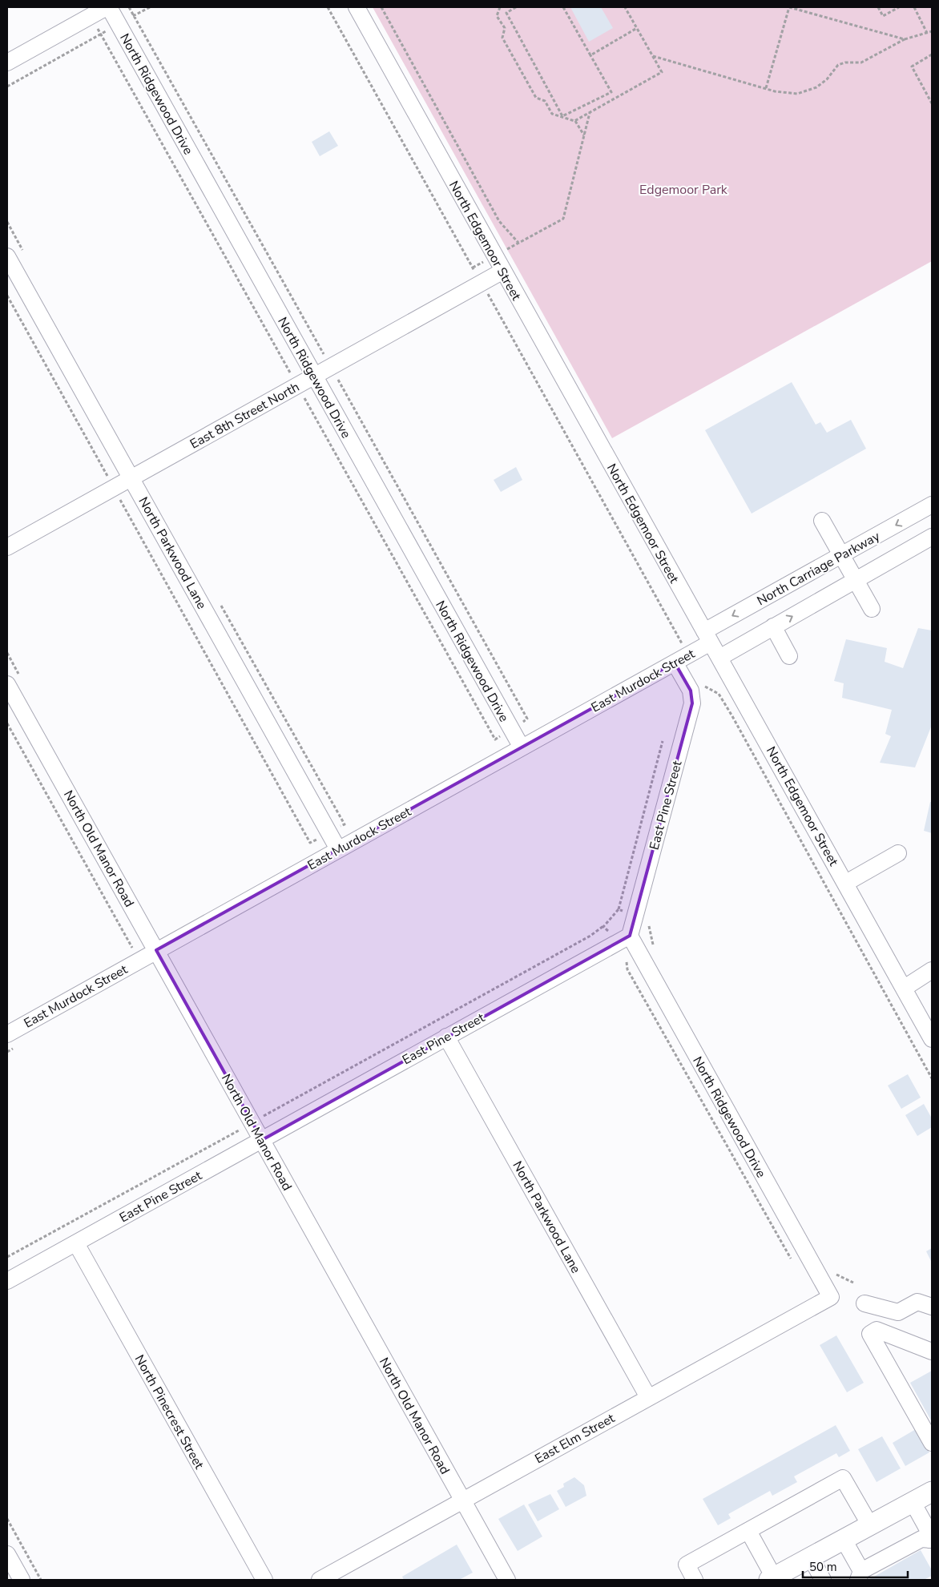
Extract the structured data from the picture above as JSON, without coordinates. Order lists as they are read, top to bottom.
{
  "streets": {
    "street": [
      "North Ridgewood Drive",
      "North Edgemoor Street",
      "East 8th Street North",
      "North Parkwood Lane",
      "North Carriage Parkway",
      "East Murdock Street",
      "East Pine Street",
      "North Old Manor Road",
      "North Pinecrest Street",
      "East Elm Street"
    ]
  },
  "crossings": [
    ["North Ridgewood Drive", "East 8th Street North"],
    ["North Ridgewood Drive", "East Murdock Street"],
    ["North Ridgewood Drive", "East Pine Street"],
    ["North Ridgewood Drive", "East Elm Street"],
    ["North Edgemoor Street", "East 8th Street North"],
    ["North Edgemoor Street", "North Carriage Parkway"],
    ["North Edgemoor Street", "East Murdock Street"],
    ["East 8th Street North", "North Parkwood Lane"],
    ["North Parkwood Lane", "East Murdock Street"],
    ["North Parkwood Lane", "East Pine Street"],
    ["North Parkwood Lane", "East Elm Street"],
    ["North Carriage Parkway", "East Murdock Street"],
    ["East Murdock Street", "East Pine Street"],
    ["East Murdock Street", "North Old Manor Road"],
    ["East Pine Street", "North Old Manor Road"],
    ["East Pine Street", "North Pinecrest Street"],
    ["North Old Manor Road", "East Elm Street"]
  ],
  "parks": ["Edgemoor Park"],
  "scale_bar": "50 m"
}
